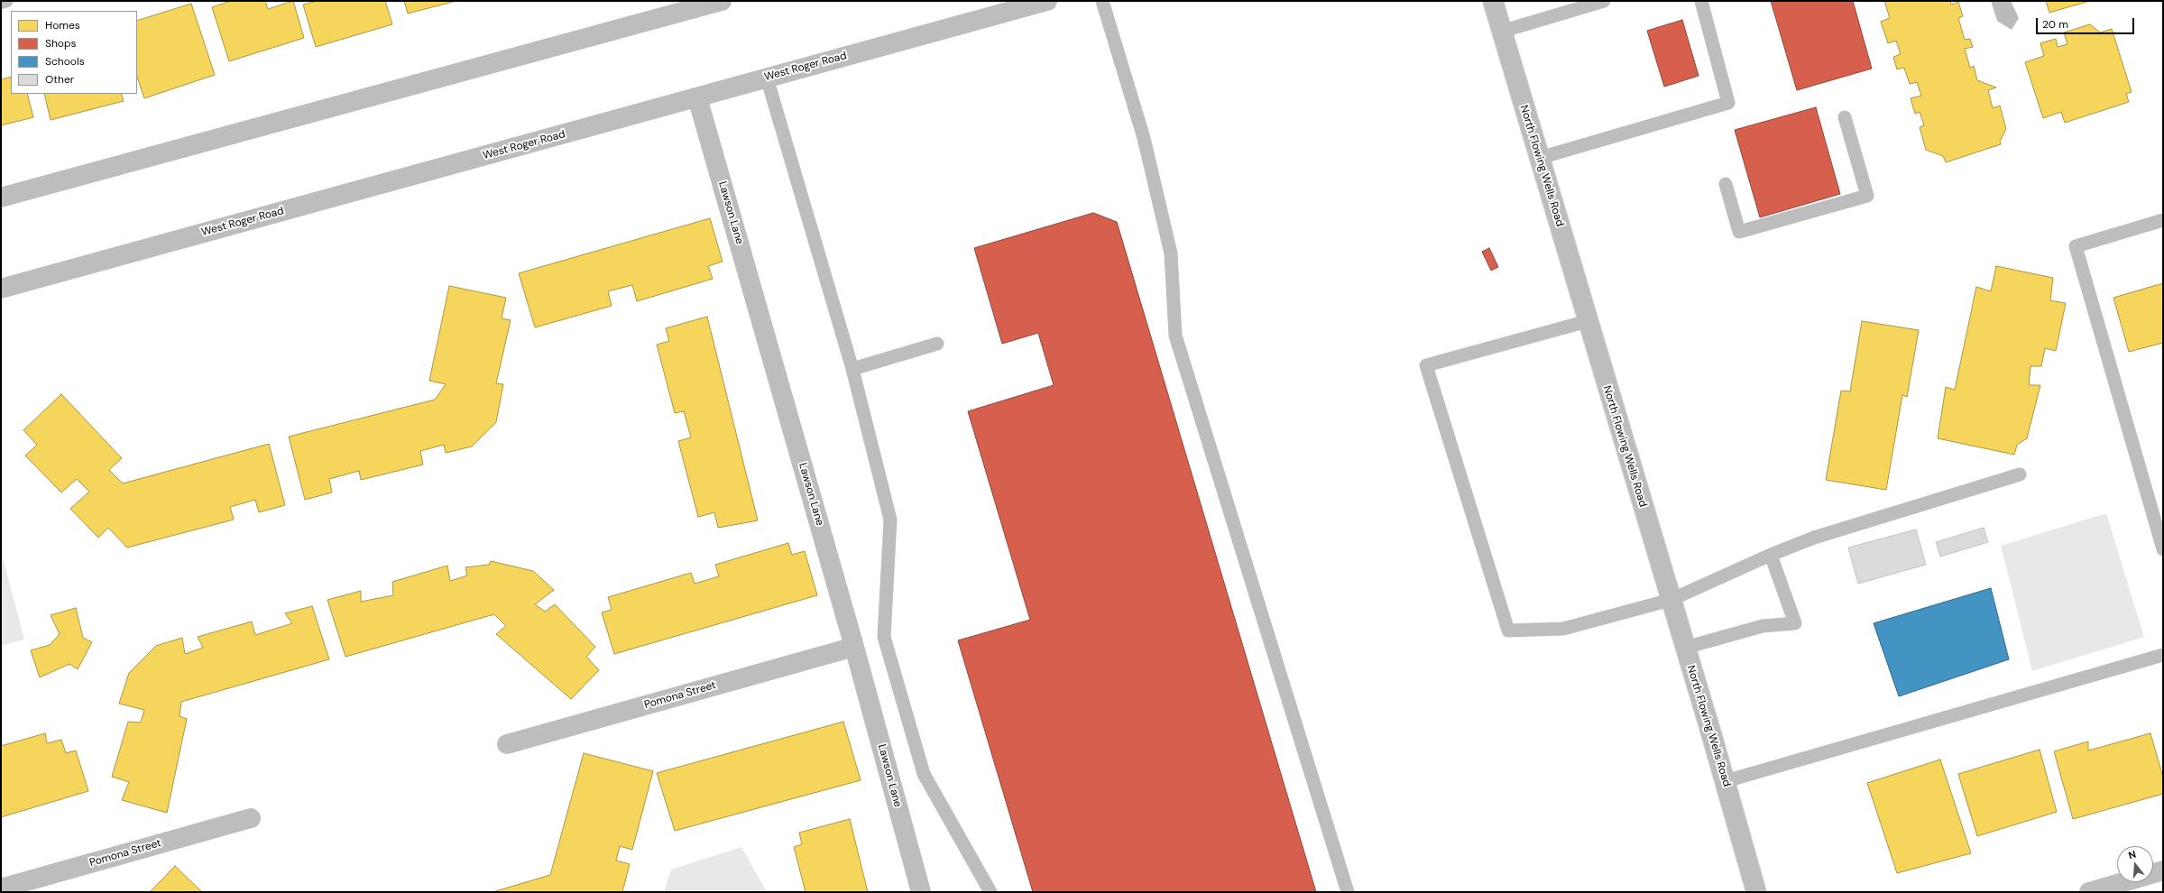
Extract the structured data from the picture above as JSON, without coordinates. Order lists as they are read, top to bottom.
{
  "streets": {
    "street": [
      "West Roger Road",
      "North Flowing Wells Road",
      "Lawson Lane",
      "Pomona Street"
    ]
  },
  "crossings": [
    ["West Roger Road", "Lawson Lane"],
    ["Lawson Lane", "Pomona Street"]
  ],
  "legend": [
    "Homes",
    "Shops",
    "Schools",
    "Other"
  ],
  "scale_bar": "20 m",
  "north": "top"
}
